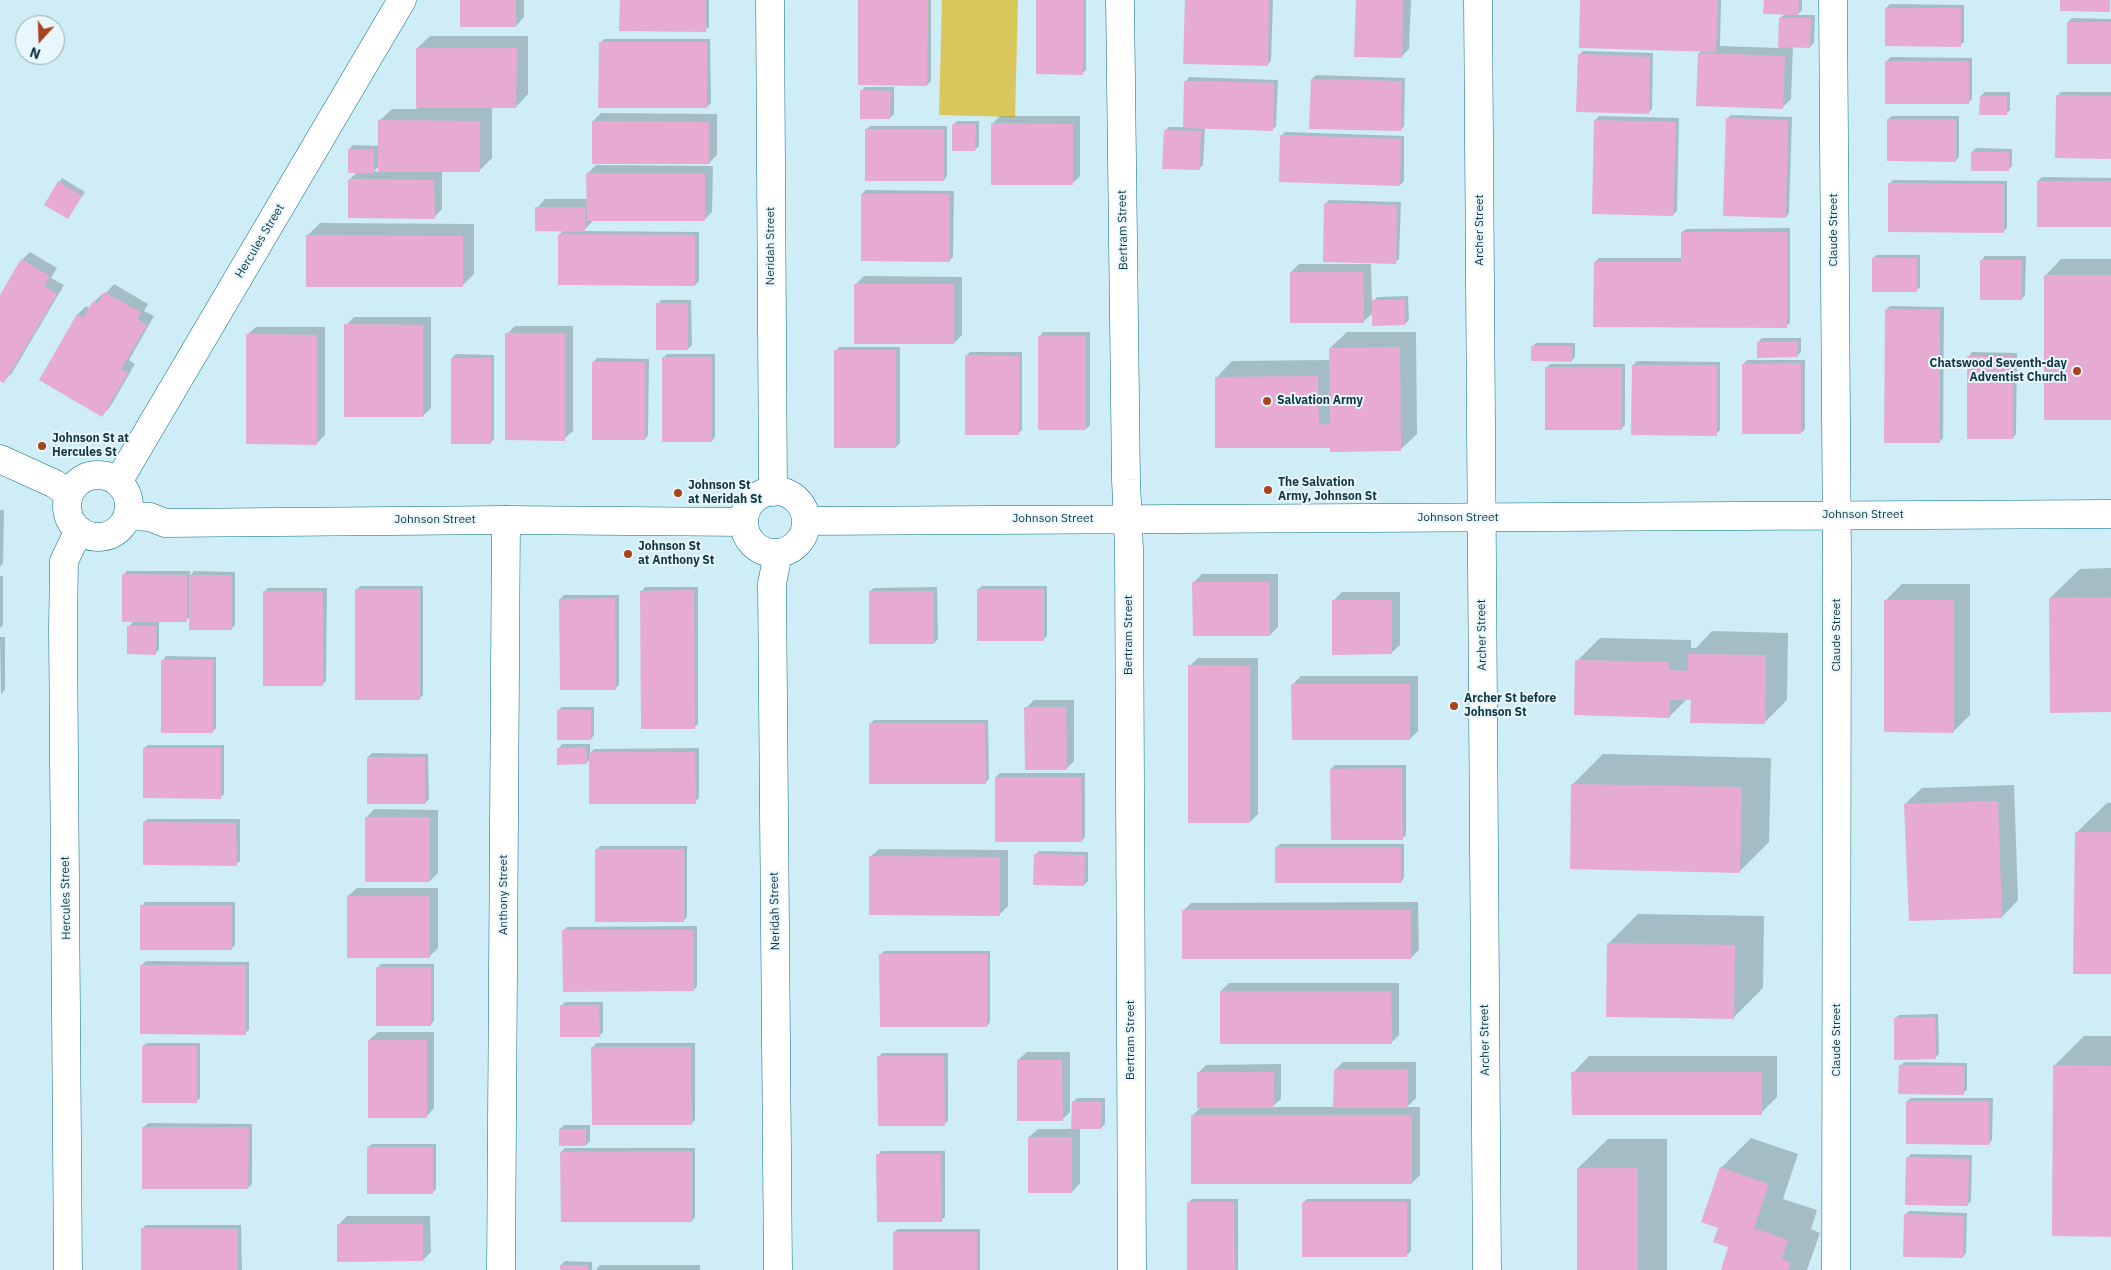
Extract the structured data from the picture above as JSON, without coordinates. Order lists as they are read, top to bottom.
{
  "streets": {
    "street": [
      "Bertram Street",
      "Archer Street",
      "Claude Street",
      "Hercules Street",
      "Neridah Street",
      "Johnson Street",
      "Anthony Street"
    ]
  },
  "crossings": [
    ["Bertram Street", "Johnson Street"],
    ["Archer Street", "Johnson Street"],
    ["Claude Street", "Johnson Street"],
    ["Hercules Street", "Johnson Street"],
    ["Neridah Street", "Johnson Street"],
    ["Johnson Street", "Anthony Street"]
  ],
  "places": [
    "Chatswood Seventh-day Adventist Church",
    "Salvation Army",
    "Johnson St at Hercules St",
    "The Salvation Army, Johnson St",
    "Johnson St at Neridah St",
    "Johnson St at Anthony St",
    "Archer St before Johnson St"
  ],
  "north": "bottom"
}
